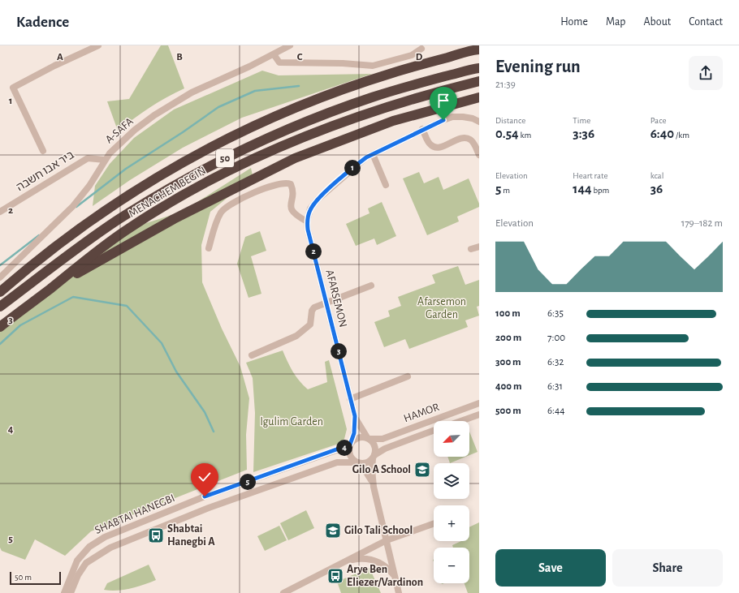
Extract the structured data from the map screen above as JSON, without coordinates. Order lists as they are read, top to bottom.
{
  "streets": {
    "highway": ["50", "MENACHEM BEGIN"],
    "street": [
      "A-SAFA",
      "ביר אבו חשבה",
      "AFARSEMON",
      "HAMOR",
      "SHABTAI HANEGBI"
    ]
  },
  "crossings": [
    ["A-SAFA", "ביר אבו חשבה"],
    ["AFARSEMON", "HAMOR"],
    ["AFARSEMON", "SHABTAI HANEGBI"],
    ["HAMOR", "SHABTAI HANEGBI"]
  ],
  "parks": ["Afarsemon Garden", "Igulim Garden"],
  "places": {
    "school or university": ["Gilo A School", "Gilo Tali School"],
    "bus stop": ["Shabtai Hanegbi A", "Arye Ben Eliezer/Vardinon"]
  },
  "scale_bar": "50 m",
  "north": "bottom left",
  "page": {
    "header": "Kadence",
    "nav": [
      "Home",
      "Map",
      "About",
      "Contact"
    ],
    "heading": ["Evening run", "21:39"],
    "stats": [
      ["Distance", "0.54 km"],
      ["Time", "3:36"],
      ["Pace", "6:40 /km"],
      ["Elevation", "5 m"],
      ["Heart rate", "144 bpm"],
      ["kcal", "36"]
    ],
    "pins": [
      "1",
      "2",
      "3",
      "4",
      "5"
    ],
    "chart": ["Elevation", "179–182 m"],
    "list": [
      {
        "name": "100 m",
        "note": "6:35"
      },
      {
        "name": "200 m",
        "note": "7:00"
      },
      {
        "name": "300 m",
        "note": "6:32"
      },
      {
        "name": "400 m",
        "note": "6:31"
      },
      {
        "name": "500 m",
        "note": "6:44"
      }
    ],
    "map_buttons": ["+", "−"],
    "buttons": ["Save", "Share"],
    "scale": "50 m"
  },
  "grid": {
    "columns": [
      "A",
      "B",
      "C",
      "D"
    ],
    "rows": [
      "1",
      "2",
      "3",
      "4",
      "5"
    ]
  }
}
